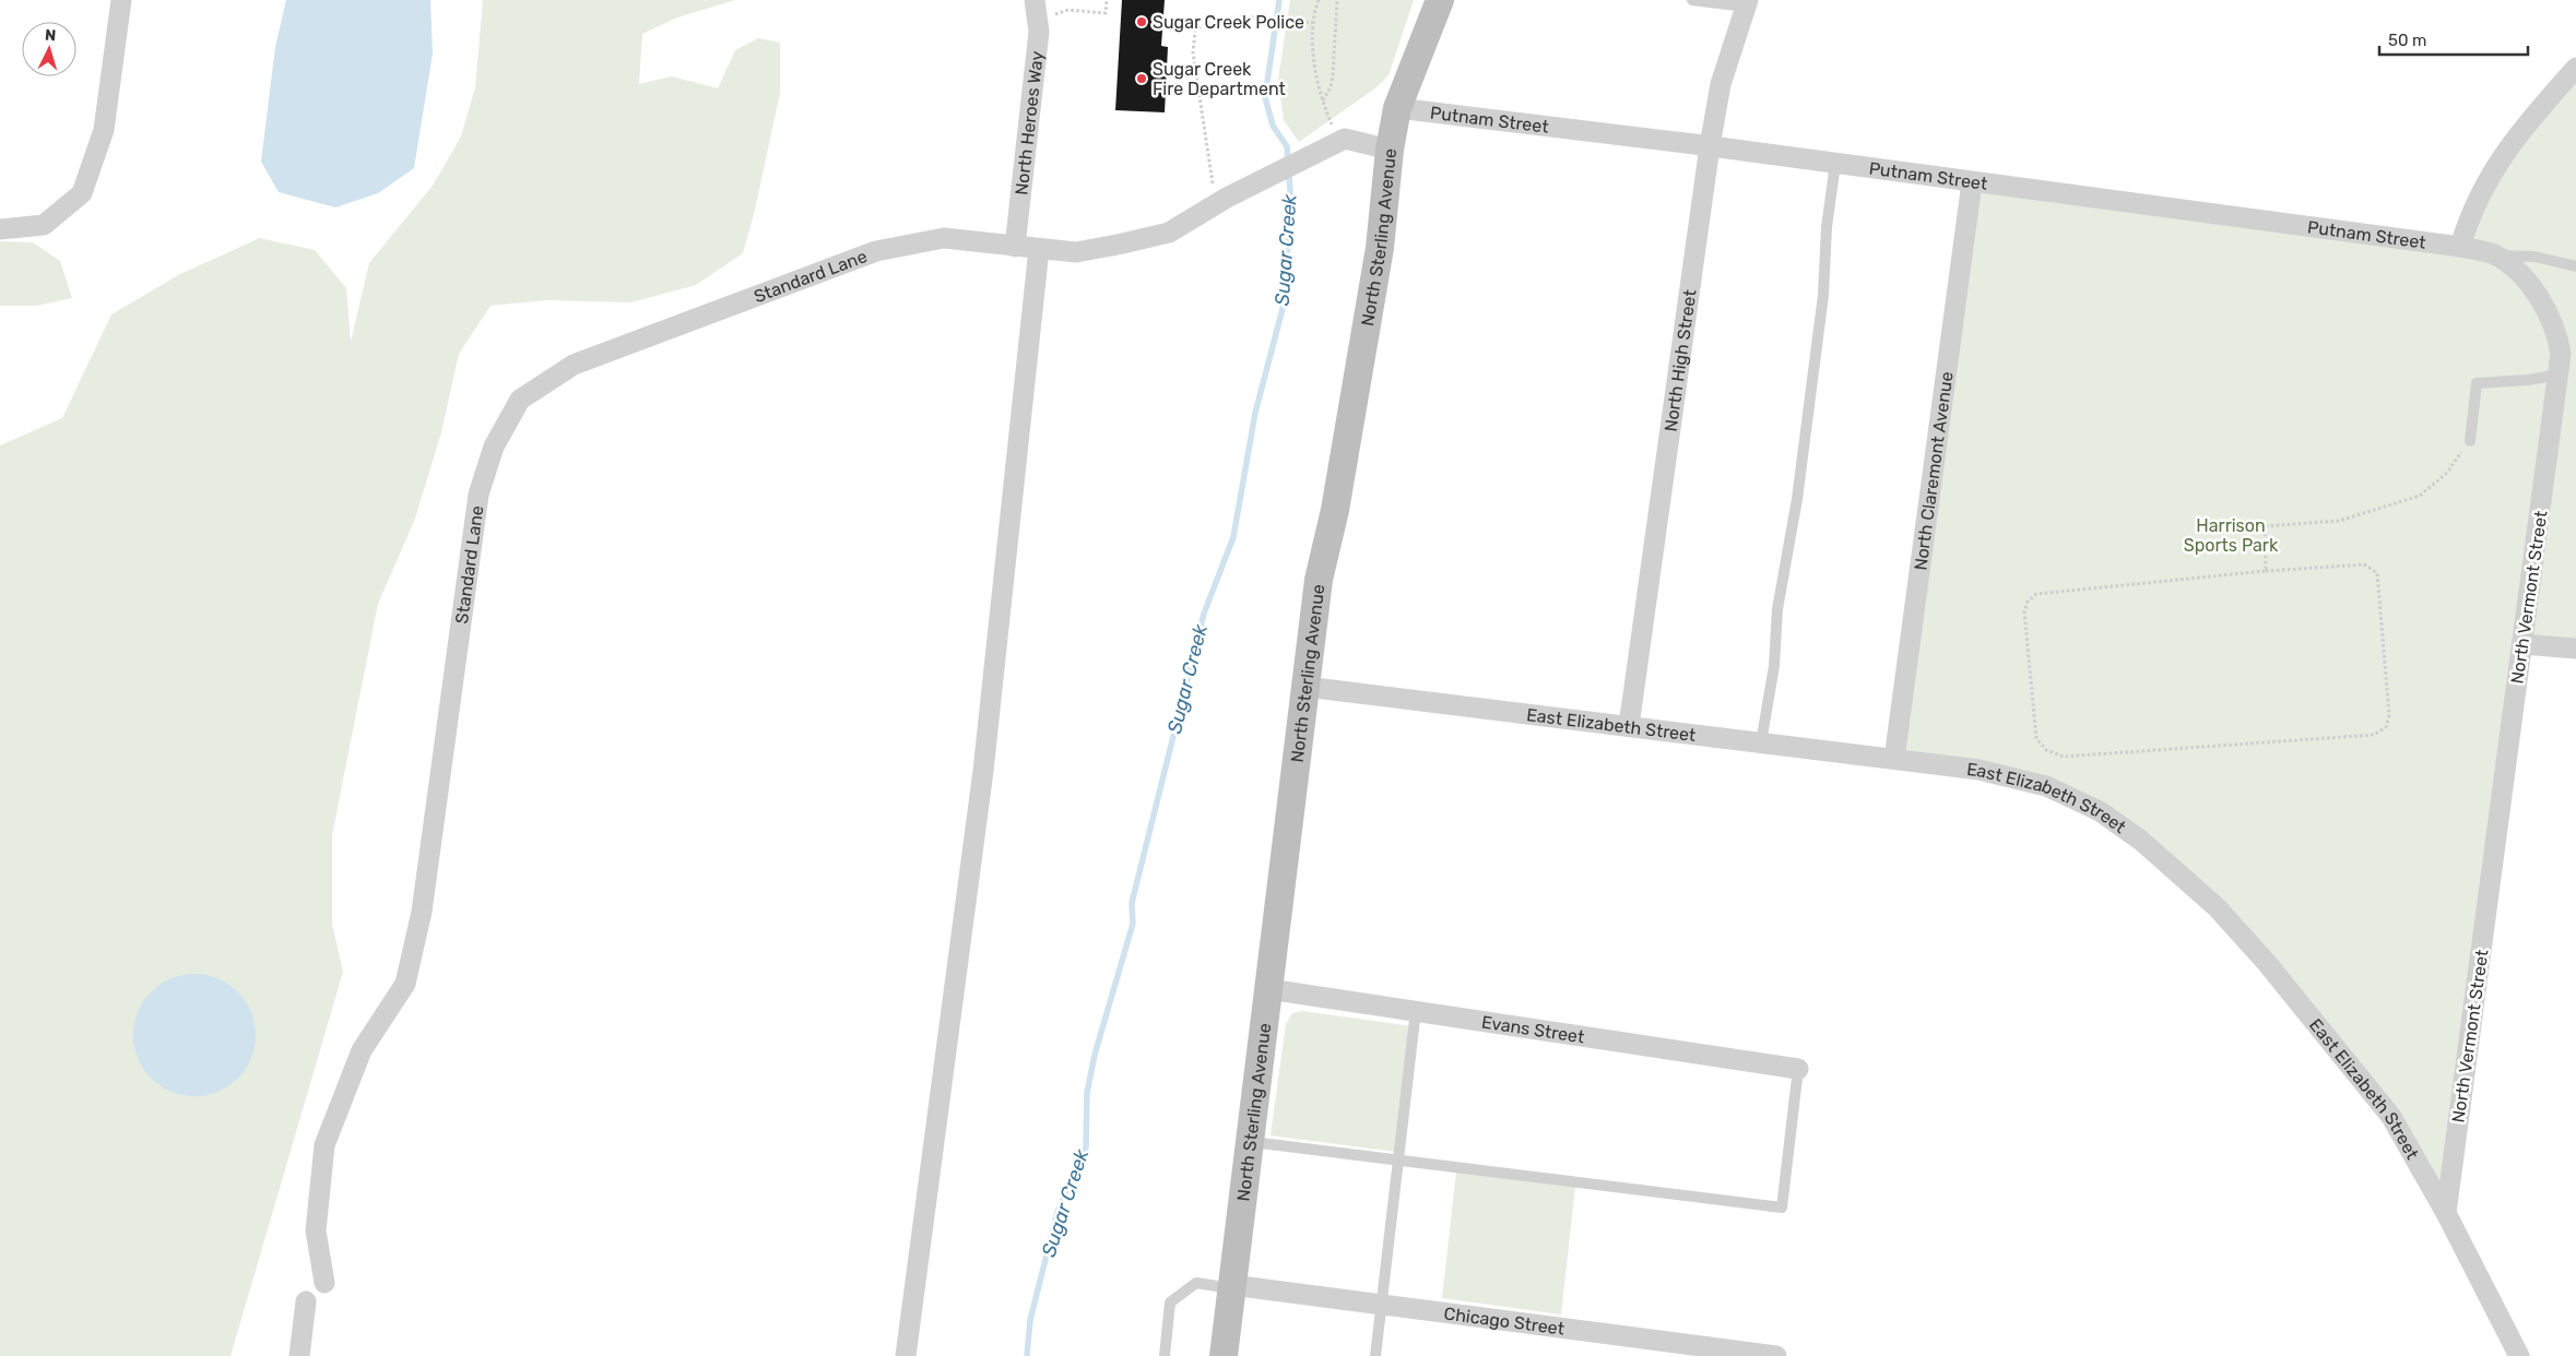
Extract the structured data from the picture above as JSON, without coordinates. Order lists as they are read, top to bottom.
{
  "streets": {
    "main road": ["North Sterling Avenue"],
    "street": [
      "Putnam Street",
      "North Heroes Way",
      "Standard Lane",
      "North High Street",
      "North Claremont Avenue",
      "North Vermont Street",
      "East Elizabeth Street",
      "Evans Street",
      "Chicago Street"
    ]
  },
  "crossings": [
    ["Putnam Street", "North Sterling Avenue"],
    ["Putnam Street", "North High Street"],
    ["Putnam Street", "North Claremont Avenue"],
    ["Putnam Street", "North Vermont Street"],
    ["North Heroes Way", "Standard Lane"],
    ["North Sterling Avenue", "Standard Lane"],
    ["North Sterling Avenue", "East Elizabeth Street"],
    ["North Sterling Avenue", "Evans Street"],
    ["North Sterling Avenue", "Chicago Street"],
    ["North High Street", "East Elizabeth Street"],
    ["North Claremont Avenue", "East Elizabeth Street"],
    ["North Vermont Street", "East Elizabeth Street"]
  ],
  "water": ["Sugar Creek"],
  "parks": ["Harrison Sports Park"],
  "places": ["Sugar Creek Police", "Sugar Creek Fire Department"],
  "scale_bar": "50 m",
  "north": "top"
}
